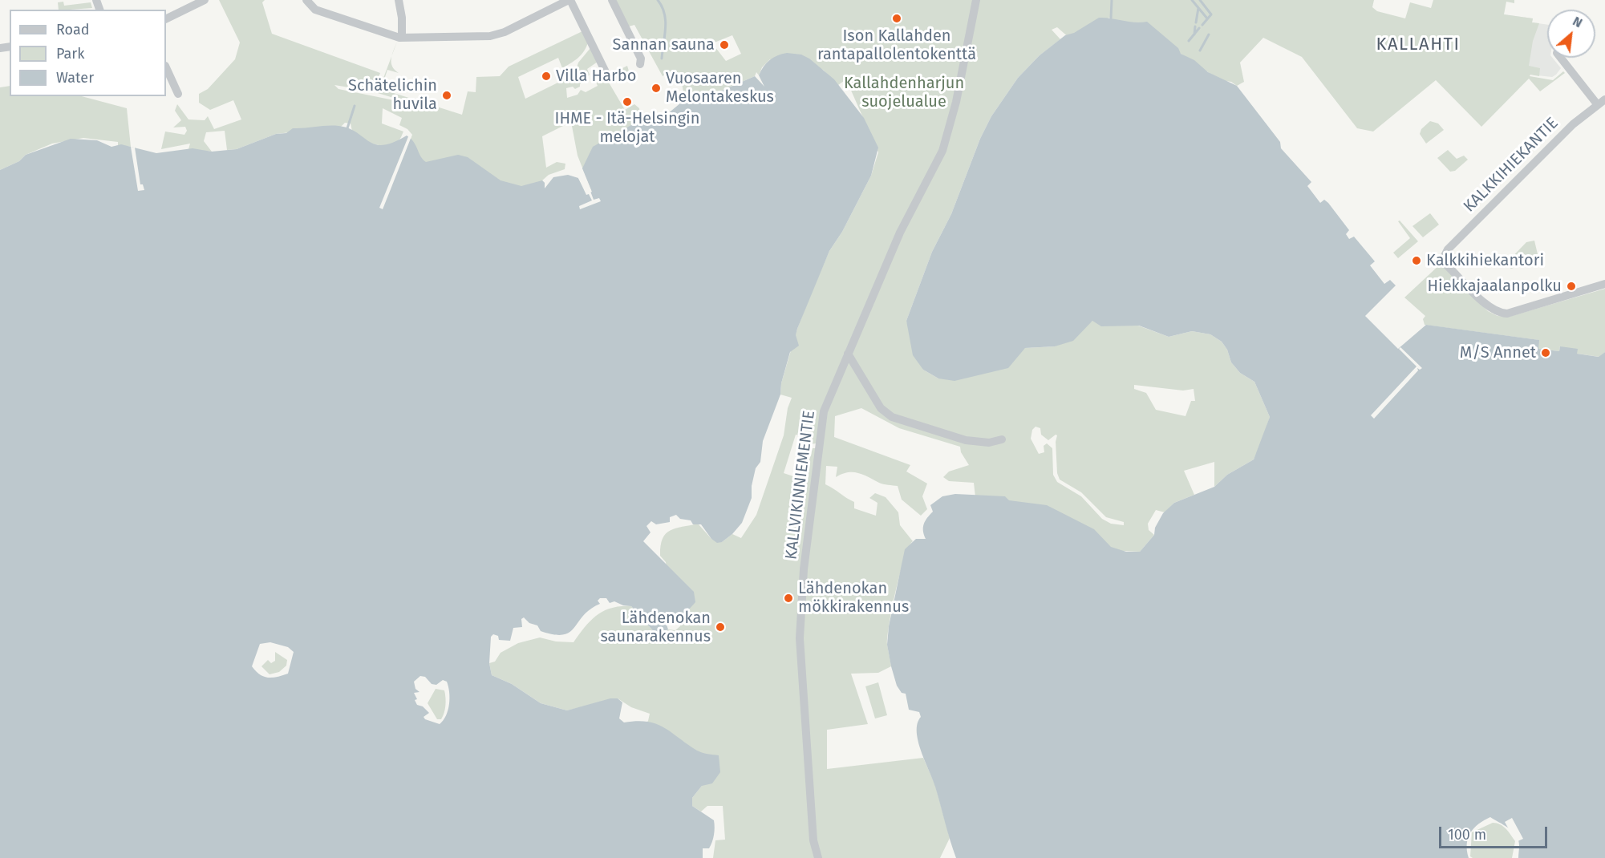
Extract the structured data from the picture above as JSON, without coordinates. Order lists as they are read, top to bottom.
{
  "streets": {
    "street": ["KALKKIHIEKANTIE", "KALLVIKINNIEMENTIE"]
  },
  "districts": ["KALLAHTI"],
  "parks": ["Kallahdenharjun suojelualue"],
  "places": [
    "Ison Kallahden rantapallolentokenttä",
    "Sannan sauna",
    "Villa Harbo",
    "Vuosaaren Melontakeskus",
    "Schätelichin huvila",
    "IHME - Itä-Helsingin melojat",
    "Kalkkihiekantori",
    "Hiekkajaalanpolku",
    "M/S Annet",
    "Lähdenokan mökkirakennus",
    "Lähdenokan saunarakennus"
  ],
  "legend": ["Road", "Park", "Water"],
  "scale_bar": "100 m",
  "north": "top right"
}
